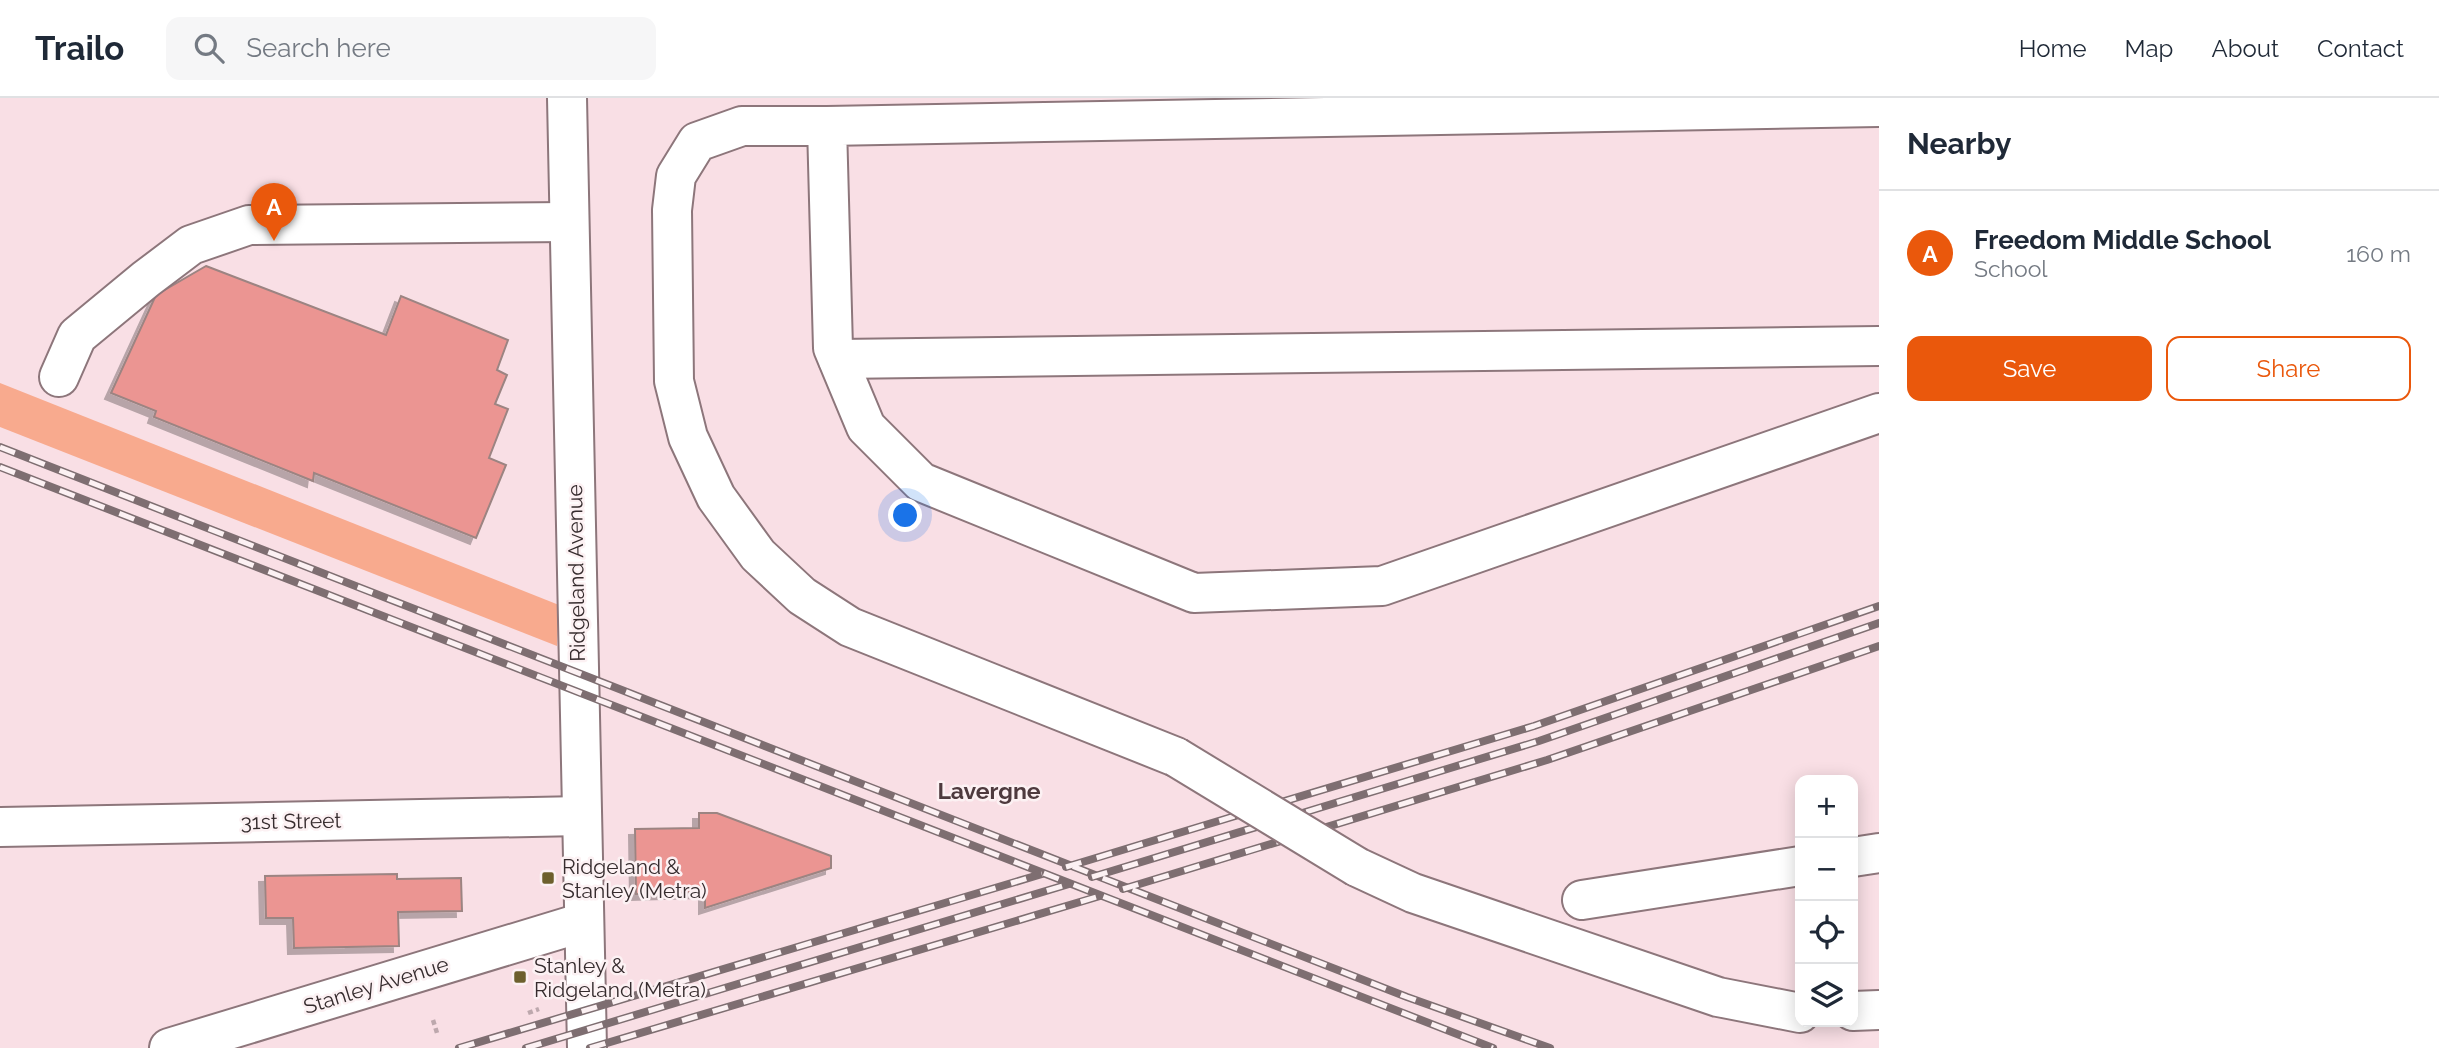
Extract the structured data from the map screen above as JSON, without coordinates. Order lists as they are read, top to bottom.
{
  "streets": {
    "street": ["Ridgeland Avenue", "31st Street", "Stanley Avenue"]
  },
  "crossings": [
    ["Ridgeland Avenue", "31st Street"],
    ["Ridgeland Avenue", "Stanley Avenue"]
  ],
  "districts": ["Lavergne"],
  "places": {
    "transit": ["Ridgeland & Stanley (Metra)", "Stanley & Ridgeland (Metra)"]
  },
  "page": {
    "header": "Trailo",
    "search": "Search here",
    "nav": [
      "Home",
      "Map",
      "About",
      "Contact"
    ],
    "heading": "Nearby",
    "pins": "A",
    "list": [
      {
        "mark": "A",
        "name": "Freedom Middle School",
        "note": "School",
        "value": "160 m"
      }
    ],
    "buttons": ["Save", "Share"],
    "map_buttons": ["+", "−"]
  }
}
